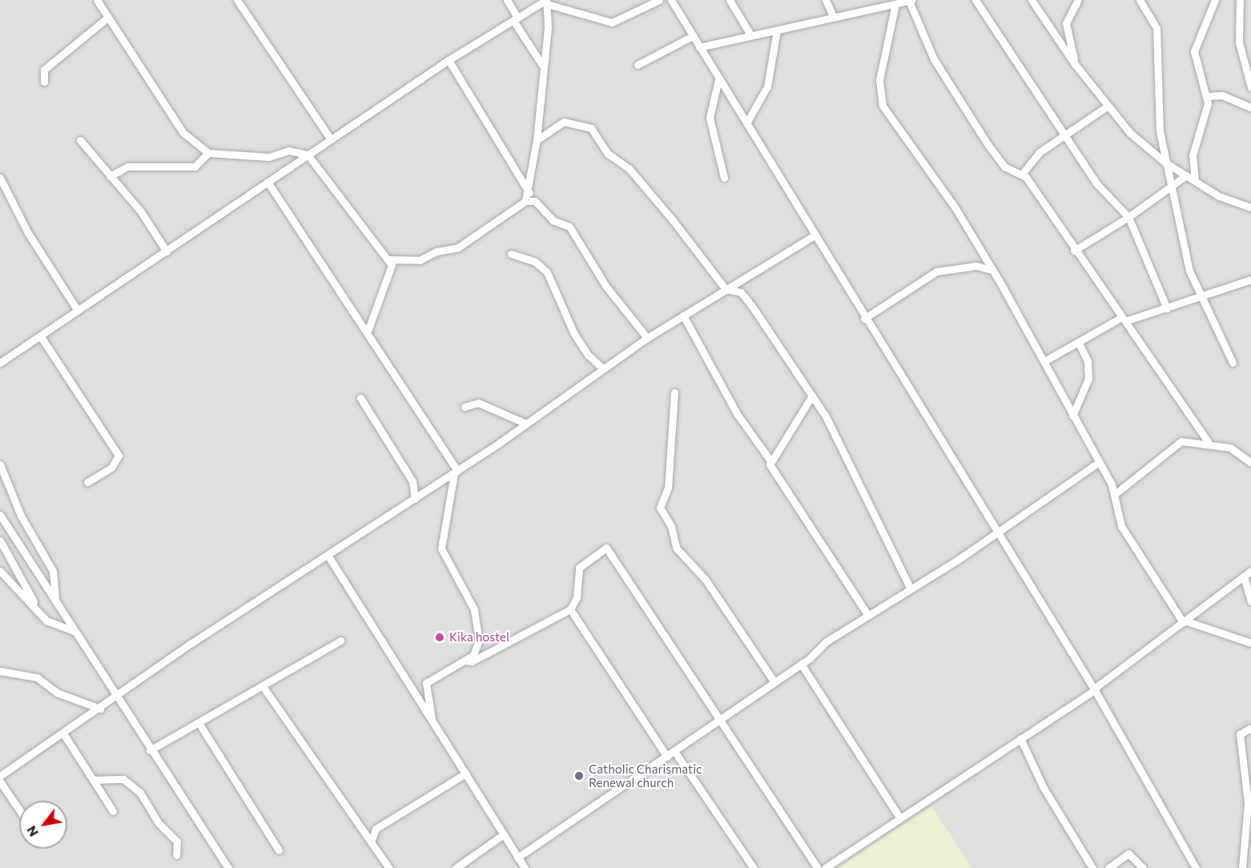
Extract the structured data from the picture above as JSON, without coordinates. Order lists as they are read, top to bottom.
{
  "places": ["Kika hostel", "Catholic Charismatic Renewal church"],
  "north": "bottom left"
}
